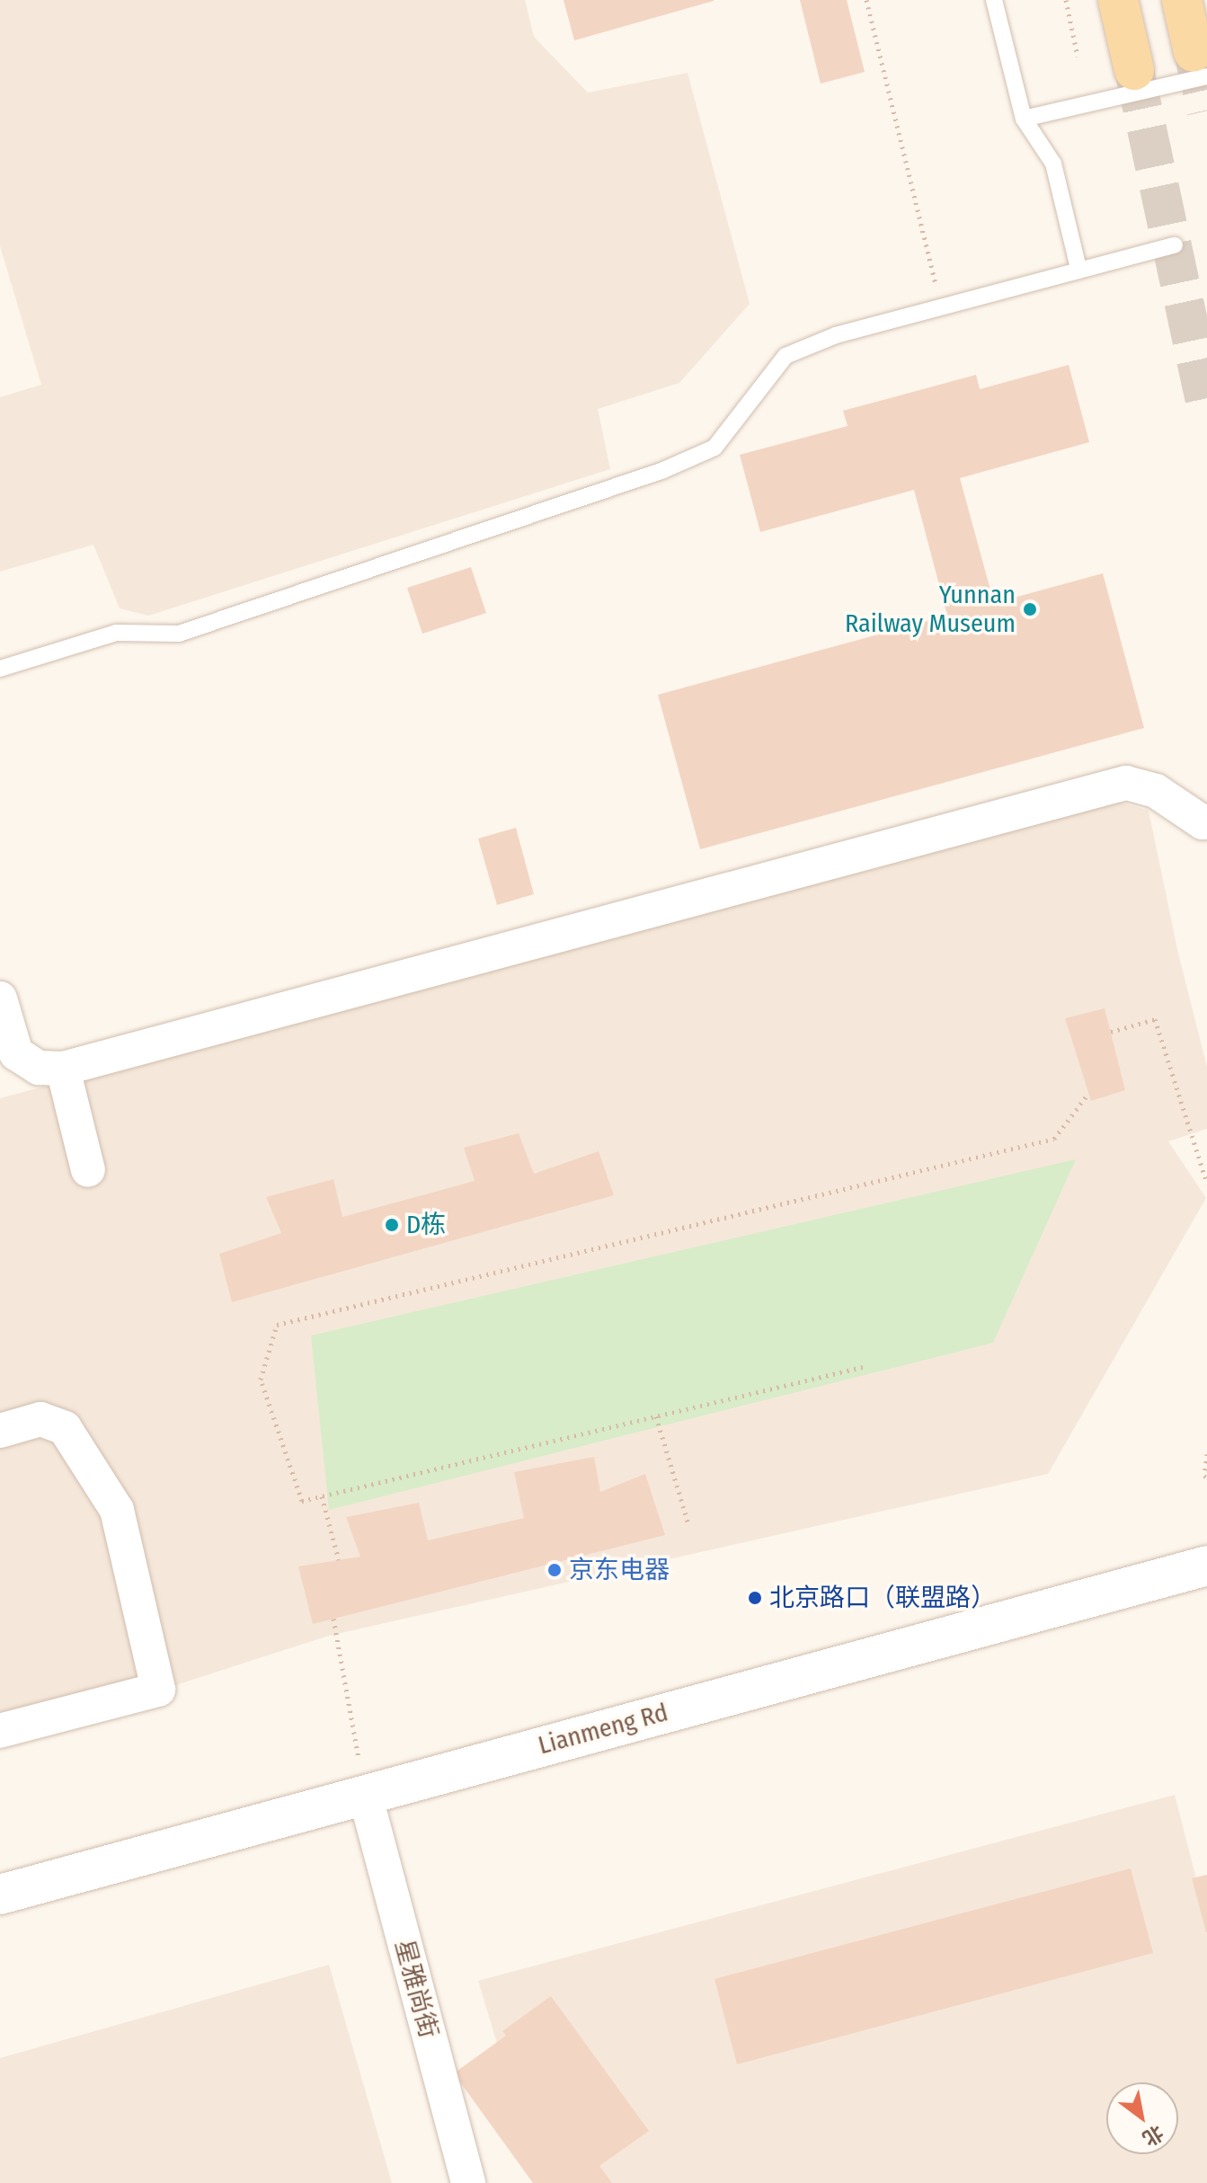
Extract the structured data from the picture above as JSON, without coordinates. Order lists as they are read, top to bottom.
{
  "streets": {
    "street": ["Lianmeng Rd", "星雅尚街"]
  },
  "crossings": [
    ["Lianmeng Rd", "星雅尚街"]
  ],
  "places": [
    "Yunnan Railway Museum",
    "D栋",
    "京东电器",
    "北京路口（联盟路）"
  ],
  "north": "bottom right"
}
